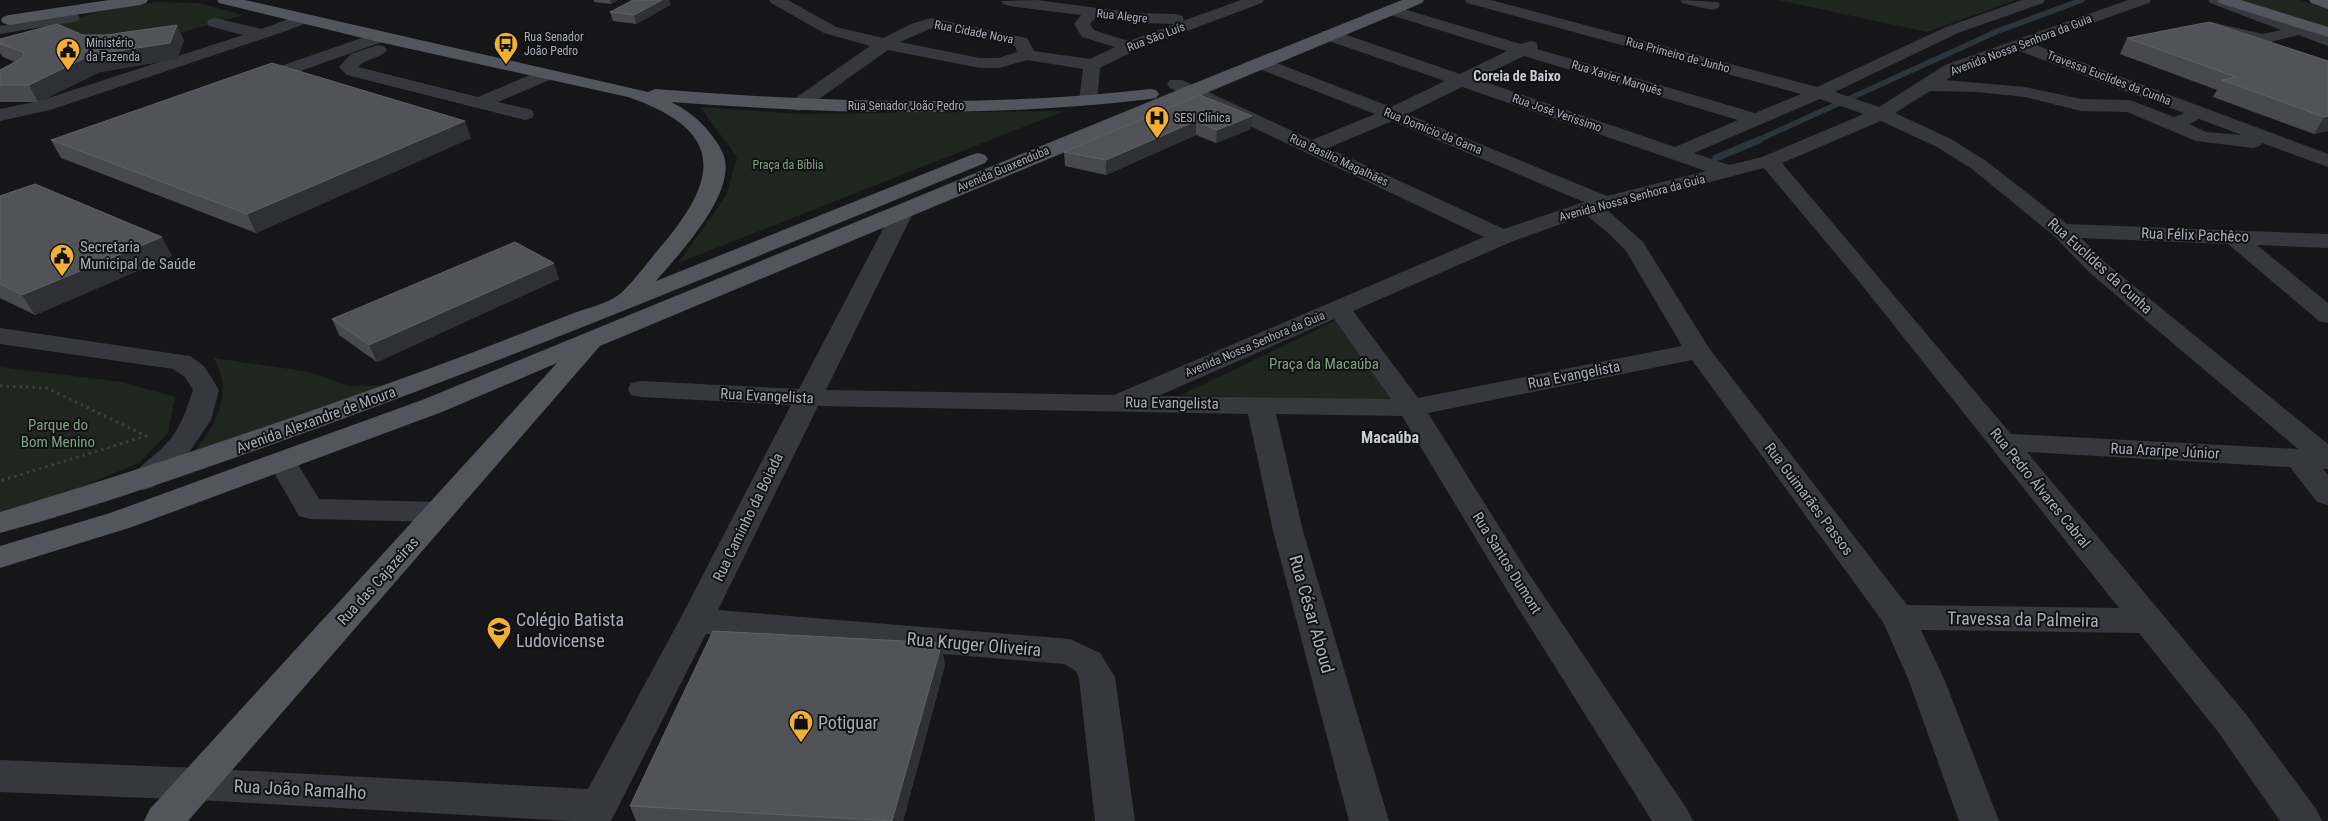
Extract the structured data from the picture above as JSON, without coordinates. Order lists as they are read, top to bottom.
{
  "streets": {
    "main road": [
      "Rua Senador João Pedro",
      "Avenida Guaxenduba",
      "Avenida Alexandre de Moura",
      "Rua das Cajazeiras"
    ],
    "street": [
      "Rua Alegre",
      "Rua Cidade Nova",
      "Rua São Luís",
      "Avenida Nossa Senhora da Guia",
      "Rua Primeiro de Junho",
      "Rua Xavier Marquês",
      "Travessa Euclídes da Cunha",
      "Rua José Veríssimo",
      "Rua Domício da Gama",
      "Rua Basilio Magalhães",
      "Rua Félix Pachêco",
      "Rua Euclídes da Cunha",
      "Rua Evangelista",
      "Rua Araripe Júnior",
      "Rua Pedro Álvares Cabral",
      "Rua Guimarães Passos",
      "Rua Caminho da Boiada",
      "Rua Santos Dumont",
      "Rua César Aboud",
      "Travessa da Palmeira",
      "Rua Kruger Oliveira",
      "Rua João Ramalho"
    ]
  },
  "crossings": [
    ["Rua Cidade Nova", "Rua São Luís"],
    ["Rua Cidade Nova", "Rua Senador João Pedro"],
    ["Avenida Nossa Senhora da Guia", "Rua Primeiro de Junho"],
    ["Avenida Nossa Senhora da Guia", "Travessa Euclídes da Cunha"],
    ["Avenida Nossa Senhora da Guia", "Rua José Veríssimo"],
    ["Avenida Nossa Senhora da Guia", "Rua Domício da Gama"],
    ["Avenida Nossa Senhora da Guia", "Rua Basilio Magalhães"],
    ["Avenida Nossa Senhora da Guia", "Rua Euclídes da Cunha"],
    ["Avenida Nossa Senhora da Guia", "Rua Evangelista"],
    ["Avenida Nossa Senhora da Guia", "Rua Pedro Álvares Cabral"],
    ["Avenida Nossa Senhora da Guia", "Rua Guimarães Passos"],
    ["Avenida Nossa Senhora da Guia", "Rua Santos Dumont"],
    ["Rua Primeiro de Junho", "Rua Euclídes da Cunha"],
    ["Rua Xavier Marquês", "Avenida Guaxenduba"],
    ["Rua Senador João Pedro", "Avenida Guaxenduba"],
    ["Rua Senador João Pedro", "Avenida Alexandre de Moura"],
    ["Rua Senador João Pedro", "Rua das Cajazeiras"],
    ["Rua José Veríssimo", "Avenida Guaxenduba"],
    ["Rua Domício da Gama", "Avenida Guaxenduba"],
    ["Rua Domício da Gama", "Rua Guimarães Passos"],
    ["Rua Basilio Magalhães", "Avenida Guaxenduba"],
    ["Avenida Guaxenduba", "Avenida Alexandre de Moura"],
    ["Avenida Guaxenduba", "Rua Caminho da Boiada"],
    ["Avenida Guaxenduba", "Rua das Cajazeiras"],
    ["Rua Félix Pachêco", "Rua Euclídes da Cunha"],
    ["Rua Euclídes da Cunha", "Rua Araripe Júnior"],
    ["Rua Evangelista", "Rua Guimarães Passos"],
    ["Rua Evangelista", "Rua Caminho da Boiada"],
    ["Rua Evangelista", "Rua Santos Dumont"],
    ["Rua Evangelista", "Rua César Aboud"],
    ["Avenida Alexandre de Moura", "Rua das Cajazeiras"],
    ["Rua Araripe Júnior", "Rua Pedro Álvares Cabral"],
    ["Rua Pedro Álvares Cabral", "Travessa da Palmeira"],
    ["Rua Guimarães Passos", "Travessa da Palmeira"],
    ["Rua Caminho da Boiada", "Rua Kruger Oliveira"],
    ["Rua Caminho da Boiada", "Rua João Ramalho"],
    ["Rua das Cajazeiras", "Rua João Ramalho"]
  ],
  "districts": ["Coreia de Baixo", "Macaúba"],
  "parks": ["Praça da Bíblia", "Praça da Macaúba", "Parque do Bom Menino"],
  "places": {
    "bus stop": ["Rua Senador João Pedro"],
    "public building": ["Ministério da Fazenda", "Secretaria Municipal de Saúde"],
    "hospital": ["SESI Clínica"],
    "school or university": ["Colégio Batista Ludovicense"],
    "shop": ["Potiguar"]
  }
}
